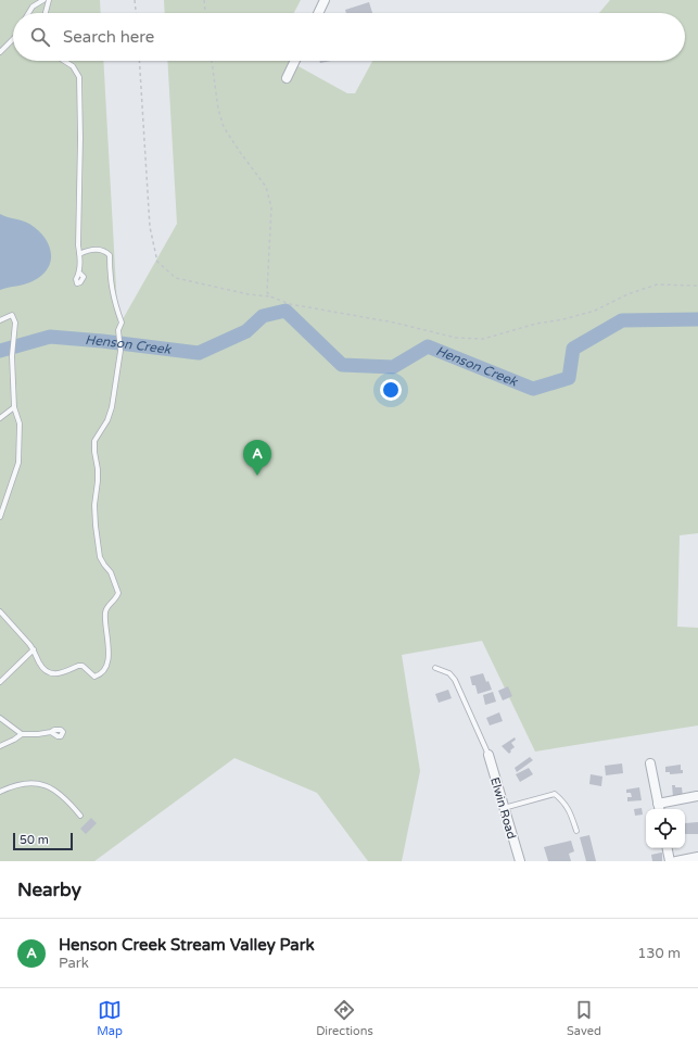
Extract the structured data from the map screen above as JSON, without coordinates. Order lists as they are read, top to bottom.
{
  "streets": {
    "street": ["Elwin Road"]
  },
  "water": ["Henson Creek"],
  "scale_bar": "50 m",
  "page": {
    "search": "Search here",
    "pins": "A",
    "scale": "50 m",
    "heading": "Nearby",
    "list": [
      {
        "mark": "A",
        "name": "Henson Creek Stream Valley Park",
        "note": "Park",
        "value": "130 m"
      }
    ],
    "nav": ["Map", "Directions", "Saved"]
  }
}
